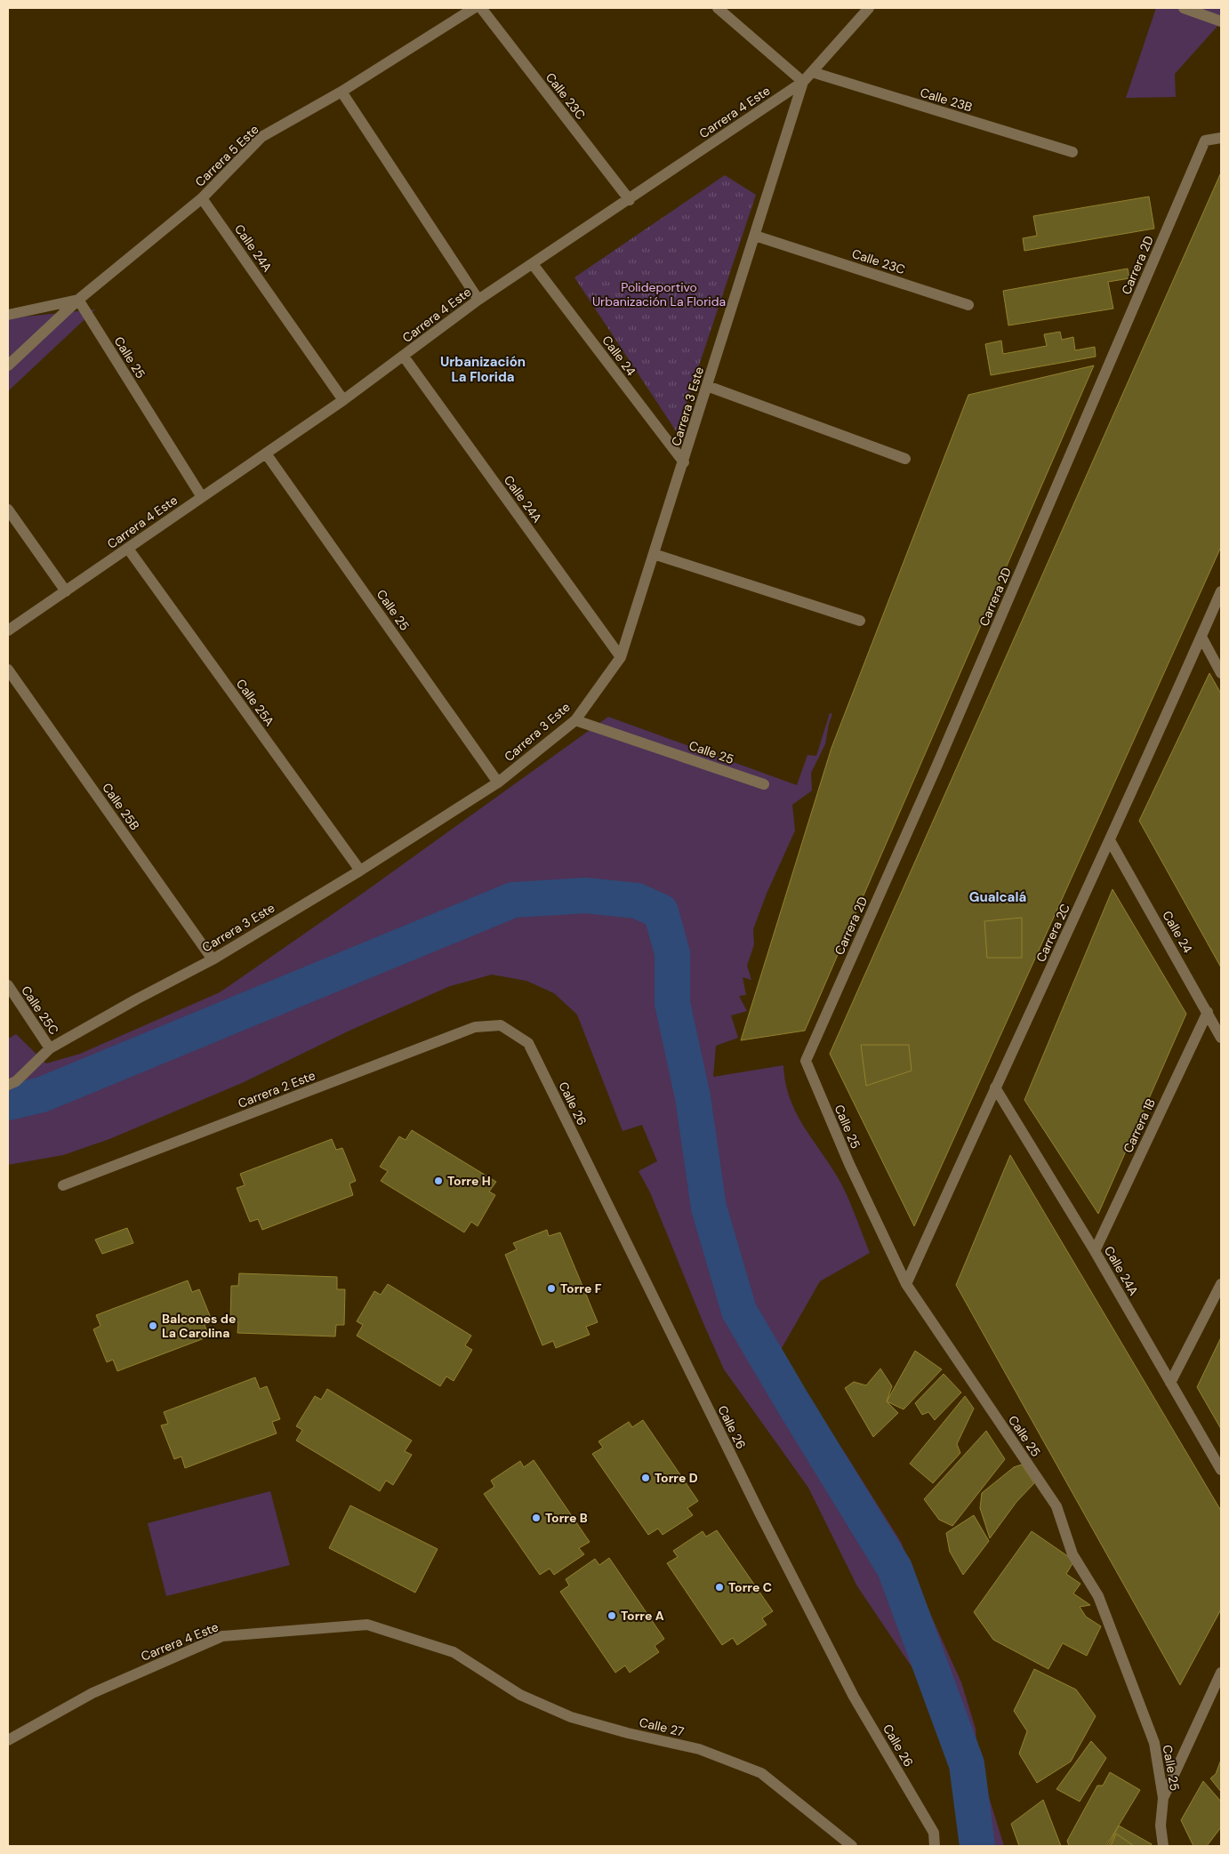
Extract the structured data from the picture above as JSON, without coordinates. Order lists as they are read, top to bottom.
{
  "streets": {
    "street": [
      "Calle 23C",
      "Calle 23B",
      "Carrera 4 Este",
      "Carrera 5 Este",
      "Calle 24A",
      "Carrera 2D",
      "Calle 24",
      "Calle 25",
      "Carrera 3 Este",
      "Calle 25A",
      "Calle 25B",
      "Carrera 2C",
      "Calle 25C",
      "Carrera 2 Este",
      "Calle 26",
      "Carrera 1B",
      "Calle 27"
    ]
  },
  "crossings": [
    ["Calle 23C", "Carrera 4 Este"],
    ["Calle 23C", "Carrera 3 Este"],
    ["Calle 23B", "Carrera 4 Este"],
    ["Carrera 4 Este", "Calle 24A"],
    ["Carrera 4 Este", "Calle 24"],
    ["Carrera 4 Este", "Calle 25"],
    ["Carrera 4 Este", "Carrera 3 Este"],
    ["Carrera 4 Este", "Calle 25A"],
    ["Carrera 4 Este", "Calle 27"],
    ["Carrera 5 Este", "Calle 24A"],
    ["Carrera 5 Este", "Calle 25"],
    ["Calle 24A", "Carrera 3 Este"],
    ["Calle 24A", "Carrera 2C"],
    ["Calle 24A", "Carrera 1B"],
    ["Carrera 2D", "Calle 25"],
    ["Calle 24", "Carrera 3 Este"],
    ["Calle 24", "Carrera 2C"],
    ["Calle 24", "Carrera 1B"],
    ["Calle 25", "Carrera 3 Este"],
    ["Calle 25", "Carrera 2C"],
    ["Carrera 3 Este", "Calle 25A"],
    ["Carrera 3 Este", "Calle 25B"],
    ["Carrera 3 Este", "Calle 25C"],
    ["Carrera 2 Este", "Calle 26"]
  ],
  "districts": ["Urbanización La Florida", "Gualcalá"],
  "parks": ["Polideportivo Urbanización La Florida"],
  "places": [
    "Torre H",
    "Torre F",
    "Balcones de La Carolina",
    "Torre D",
    "Torre B",
    "Torre C",
    "Torre A"
  ]
}
